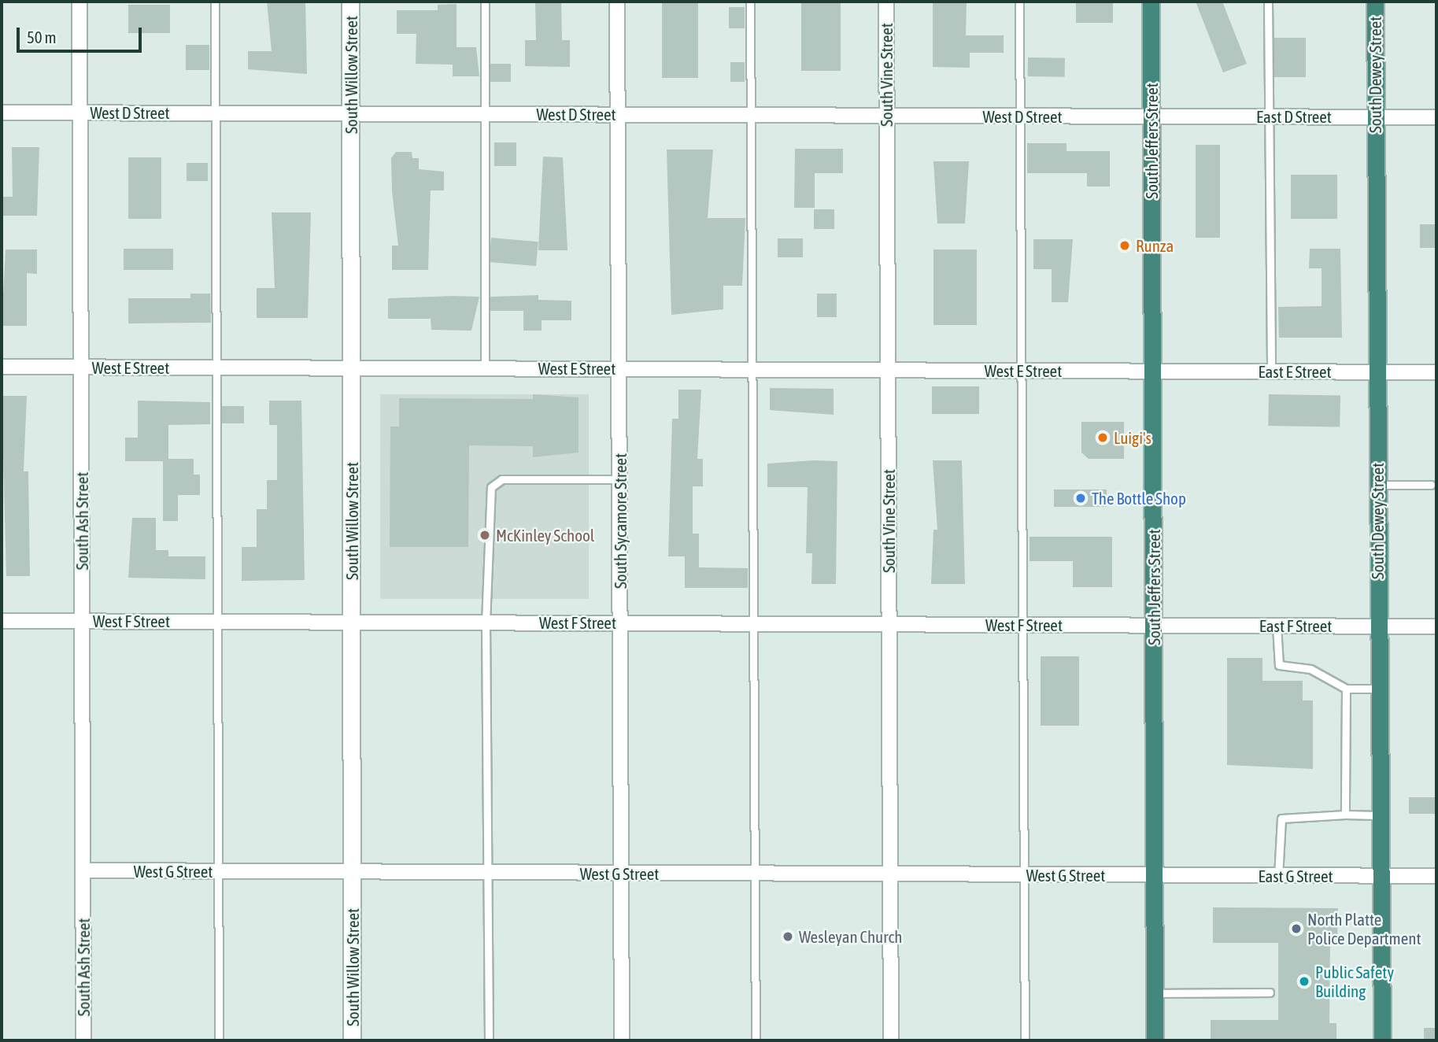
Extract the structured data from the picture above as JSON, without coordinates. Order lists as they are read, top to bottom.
{
  "streets": {
    "highway": ["South Dewey Street", "South Jeffers Street"],
    "main road": ["South Willow Street"],
    "street": [
      "South Vine Street",
      "West D Street",
      "East D Street",
      "West E Street",
      "East E Street",
      "South Ash Street",
      "South Sycamore Street",
      "West F Street",
      "East F Street",
      "West G Street",
      "East G Street"
    ]
  },
  "crossings": [
    ["South Willow Street", "West D Street"],
    ["South Willow Street", "West E Street"],
    ["South Willow Street", "West F Street"],
    ["South Willow Street", "West G Street"],
    ["South Vine Street", "West D Street"],
    ["South Vine Street", "West E Street"],
    ["South Vine Street", "West F Street"],
    ["South Vine Street", "West G Street"],
    ["South Dewey Street", "East D Street"],
    ["South Dewey Street", "East E Street"],
    ["South Dewey Street", "East F Street"],
    ["South Dewey Street", "East G Street"],
    ["West D Street", "East D Street"],
    ["West D Street", "South Jeffers Street"],
    ["West D Street", "South Ash Street"],
    ["West D Street", "South Sycamore Street"],
    ["East D Street", "South Jeffers Street"],
    ["South Jeffers Street", "West E Street"],
    ["South Jeffers Street", "East E Street"],
    ["South Jeffers Street", "West F Street"],
    ["South Jeffers Street", "East F Street"],
    ["South Jeffers Street", "West G Street"],
    ["South Jeffers Street", "East G Street"],
    ["West E Street", "East E Street"],
    ["West E Street", "South Ash Street"],
    ["West E Street", "South Sycamore Street"],
    ["South Ash Street", "West F Street"],
    ["South Ash Street", "West G Street"],
    ["South Sycamore Street", "West F Street"],
    ["South Sycamore Street", "West G Street"],
    ["West F Street", "East F Street"],
    ["West G Street", "East G Street"]
  ],
  "places": [
    "Runza",
    "Luigi's",
    "The Bottle Shop",
    "McKinley School",
    "North Platte Police Department",
    "Wesleyan Church",
    "Public Safety Building"
  ],
  "scale_bar": "50 m"
}
